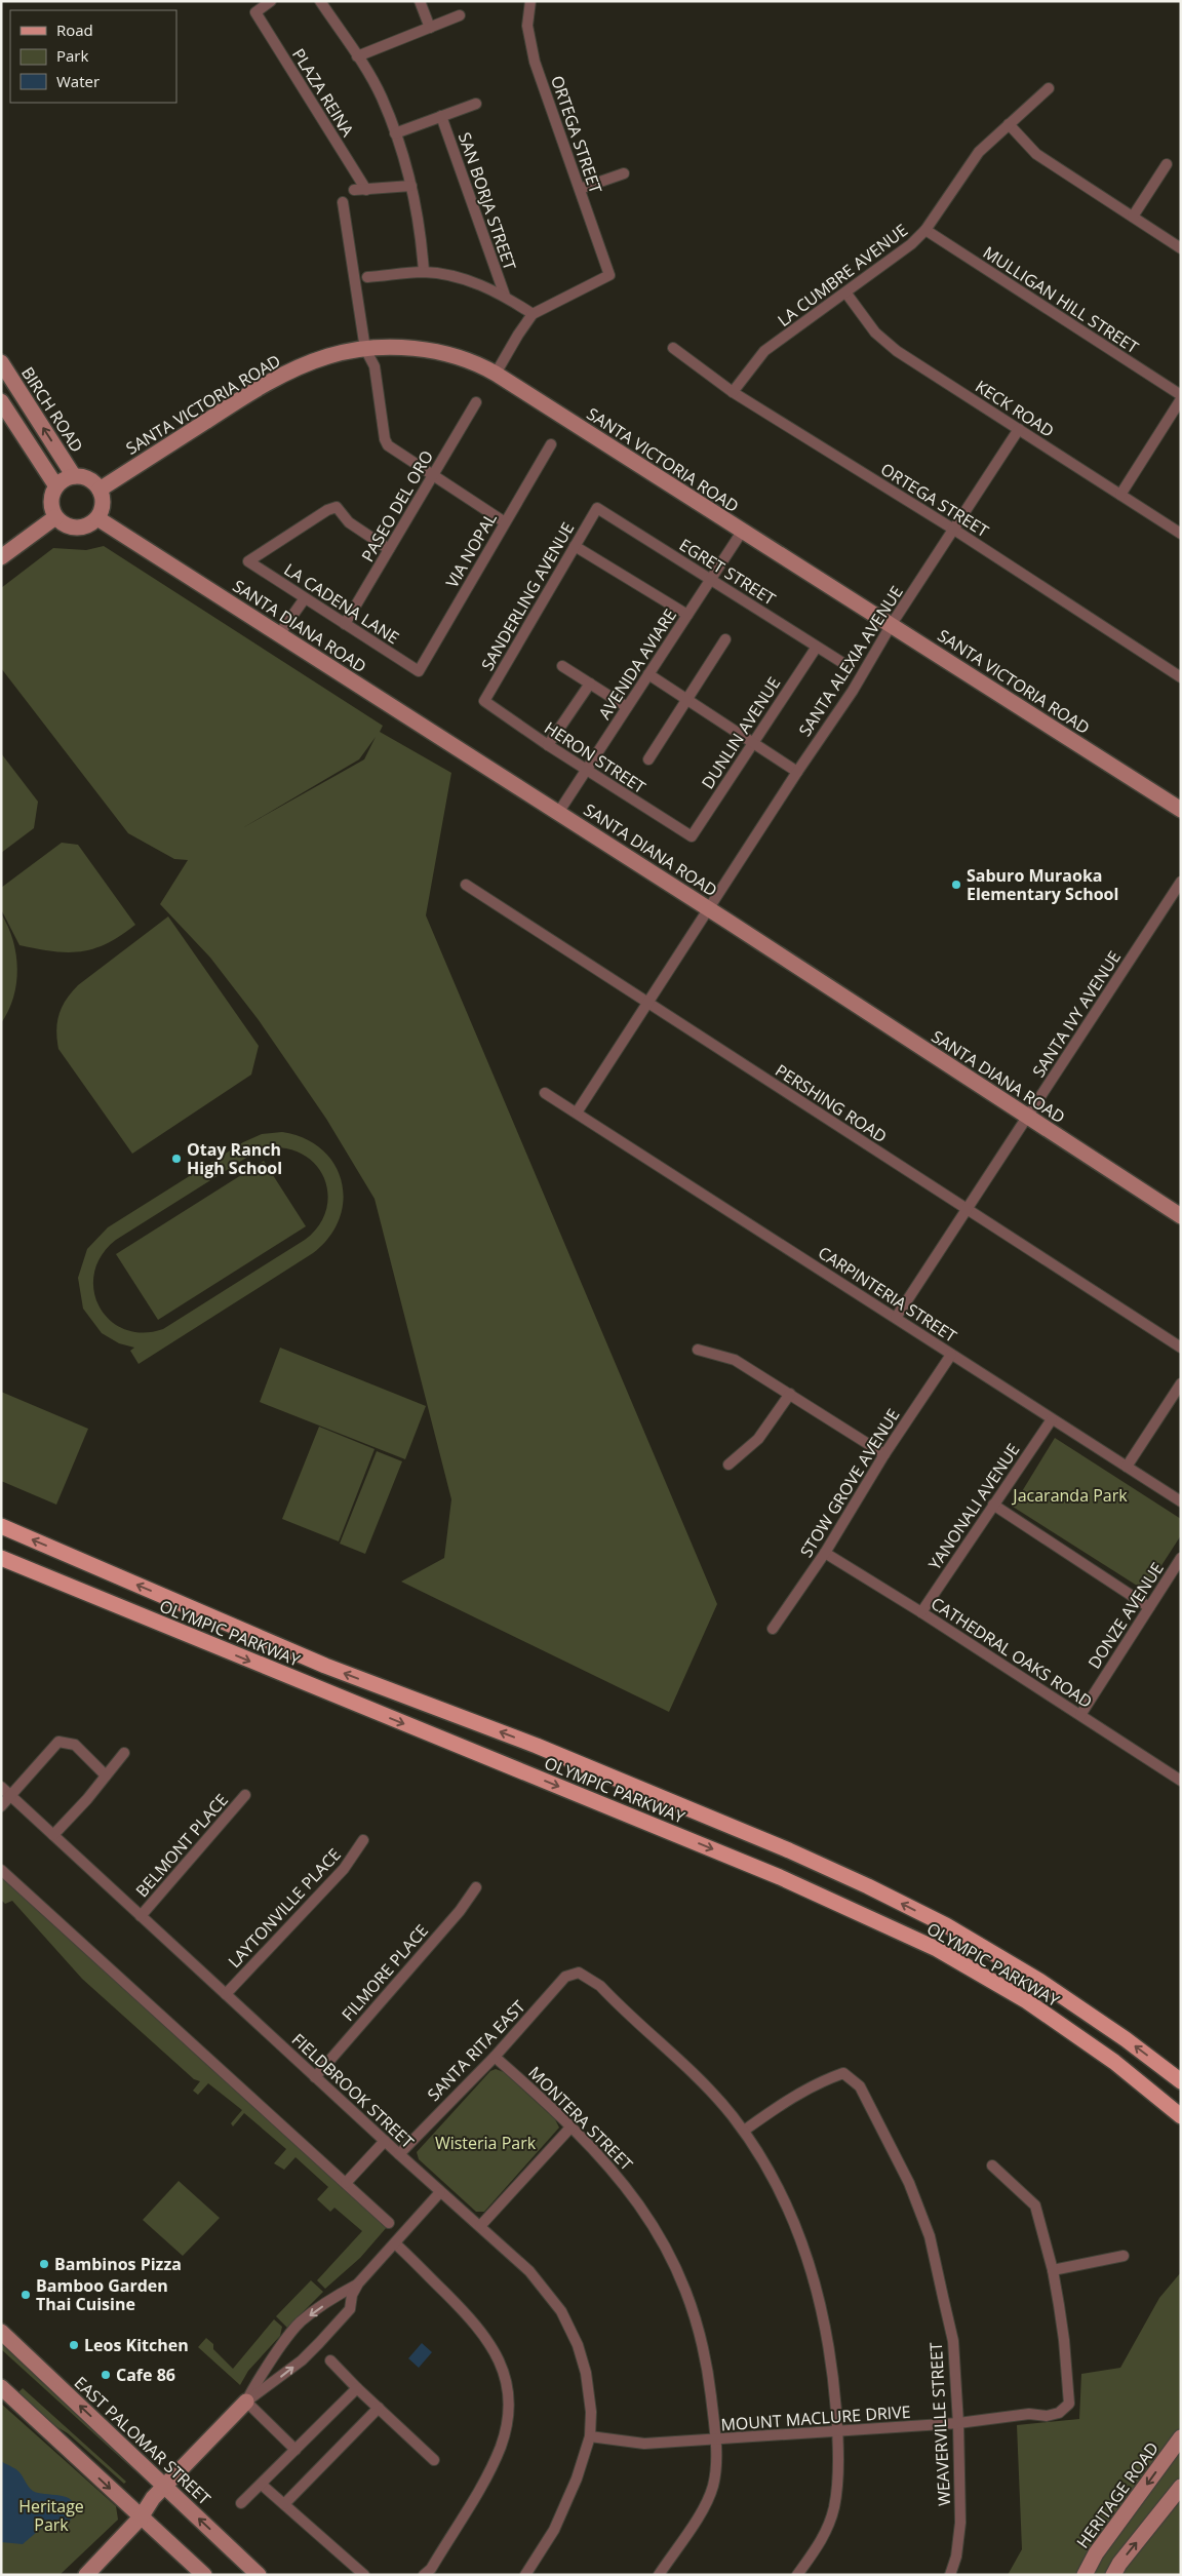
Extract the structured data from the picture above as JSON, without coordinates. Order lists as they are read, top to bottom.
{
  "streets": {
    "main road": ["OLYMPIC PARKWAY"],
    "street": [
      "PLAZA REINA",
      "ORTEGA STREET",
      "SAN BORJA STREET",
      "LA CUMBRE AVENUE",
      "MULLIGAN HILL STREET",
      "SANTA VICTORIA ROAD",
      "KECK ROAD",
      "BIRCH ROAD",
      "PASEO DEL ORO",
      "VIA NOPAL",
      "EGRET STREET",
      "SANDERLING AVENUE",
      "LA CADENA LANE",
      "SANTA DIANA ROAD",
      "SANTA ALEXIA AVENUE",
      "AVENIDA AVIARE",
      "DUNLIN AVENUE",
      "HERON STREET",
      "SANTA IVY AVENUE",
      "PERSHING ROAD",
      "CARPINTERIA STREET",
      "STOW GROVE AVENUE",
      "YANONALI AVENUE",
      "DONZE AVENUE",
      "CATHEDRAL OAKS ROAD",
      "BELMONT PLACE",
      "LAYTONVILLE PLACE",
      "FILMORE PLACE",
      "SANTA RITA EAST",
      "FIELDBROOK STREET",
      "MONTERA STREET",
      "MOUNT MACLURE DRIVE",
      "WEAVERVILLE STREET",
      "EAST PALOMAR STREET",
      "HERITAGE ROAD"
    ]
  },
  "crossings": [
    ["ORTEGA STREET", "LA CUMBRE AVENUE"],
    ["ORTEGA STREET", "SANTA ALEXIA AVENUE"],
    ["LA CUMBRE AVENUE", "MULLIGAN HILL STREET"],
    ["LA CUMBRE AVENUE", "KECK ROAD"],
    ["SANTA VICTORIA ROAD", "BIRCH ROAD"],
    ["SANTA VICTORIA ROAD", "SANTA DIANA ROAD"],
    ["SANTA VICTORIA ROAD", "SANTA ALEXIA AVENUE"],
    ["SANTA VICTORIA ROAD", "AVENIDA AVIARE"],
    ["KECK ROAD", "SANTA ALEXIA AVENUE"],
    ["BIRCH ROAD", "SANTA DIANA ROAD"],
    ["PASEO DEL ORO", "LA CADENA LANE"],
    ["VIA NOPAL", "LA CADENA LANE"],
    ["EGRET STREET", "SANDERLING AVENUE"],
    ["EGRET STREET", "AVENIDA AVIARE"],
    ["EGRET STREET", "DUNLIN AVENUE"],
    ["SANDERLING AVENUE", "HERON STREET"],
    ["SANTA DIANA ROAD", "SANTA ALEXIA AVENUE"],
    ["SANTA DIANA ROAD", "AVENIDA AVIARE"],
    ["SANTA DIANA ROAD", "SANTA IVY AVENUE"],
    ["AVENIDA AVIARE", "HERON STREET"],
    ["DUNLIN AVENUE", "HERON STREET"],
    ["SANTA IVY AVENUE", "PERSHING ROAD"],
    ["SANTA IVY AVENUE", "CARPINTERIA STREET"],
    ["CARPINTERIA STREET", "STOW GROVE AVENUE"],
    ["CARPINTERIA STREET", "YANONALI AVENUE"],
    ["STOW GROVE AVENUE", "CATHEDRAL OAKS ROAD"],
    ["YANONALI AVENUE", "CATHEDRAL OAKS ROAD"],
    ["DONZE AVENUE", "CATHEDRAL OAKS ROAD"],
    ["BELMONT PLACE", "FIELDBROOK STREET"],
    ["LAYTONVILLE PLACE", "FIELDBROOK STREET"],
    ["FILMORE PLACE", "FIELDBROOK STREET"],
    ["SANTA RITA EAST", "FIELDBROOK STREET"],
    ["SANTA RITA EAST", "MONTERA STREET"],
    ["SANTA RITA EAST", "WEAVERVILLE STREET"],
    ["FIELDBROOK STREET", "MOUNT MACLURE DRIVE"],
    ["MONTERA STREET", "MOUNT MACLURE DRIVE"],
    ["MOUNT MACLURE DRIVE", "WEAVERVILLE STREET"]
  ],
  "parks": ["Jacaranda Park", "Wisteria Park", "Heritage Park"],
  "places": [
    "Saburo Muraoka Elementary School",
    "Otay Ranch High School",
    "Bambinos Pizza",
    "Bamboo Garden Thai Cuisine",
    "Leos Kitchen",
    "Cafe 86"
  ],
  "legend": ["Road", "Park", "Water"]
}
